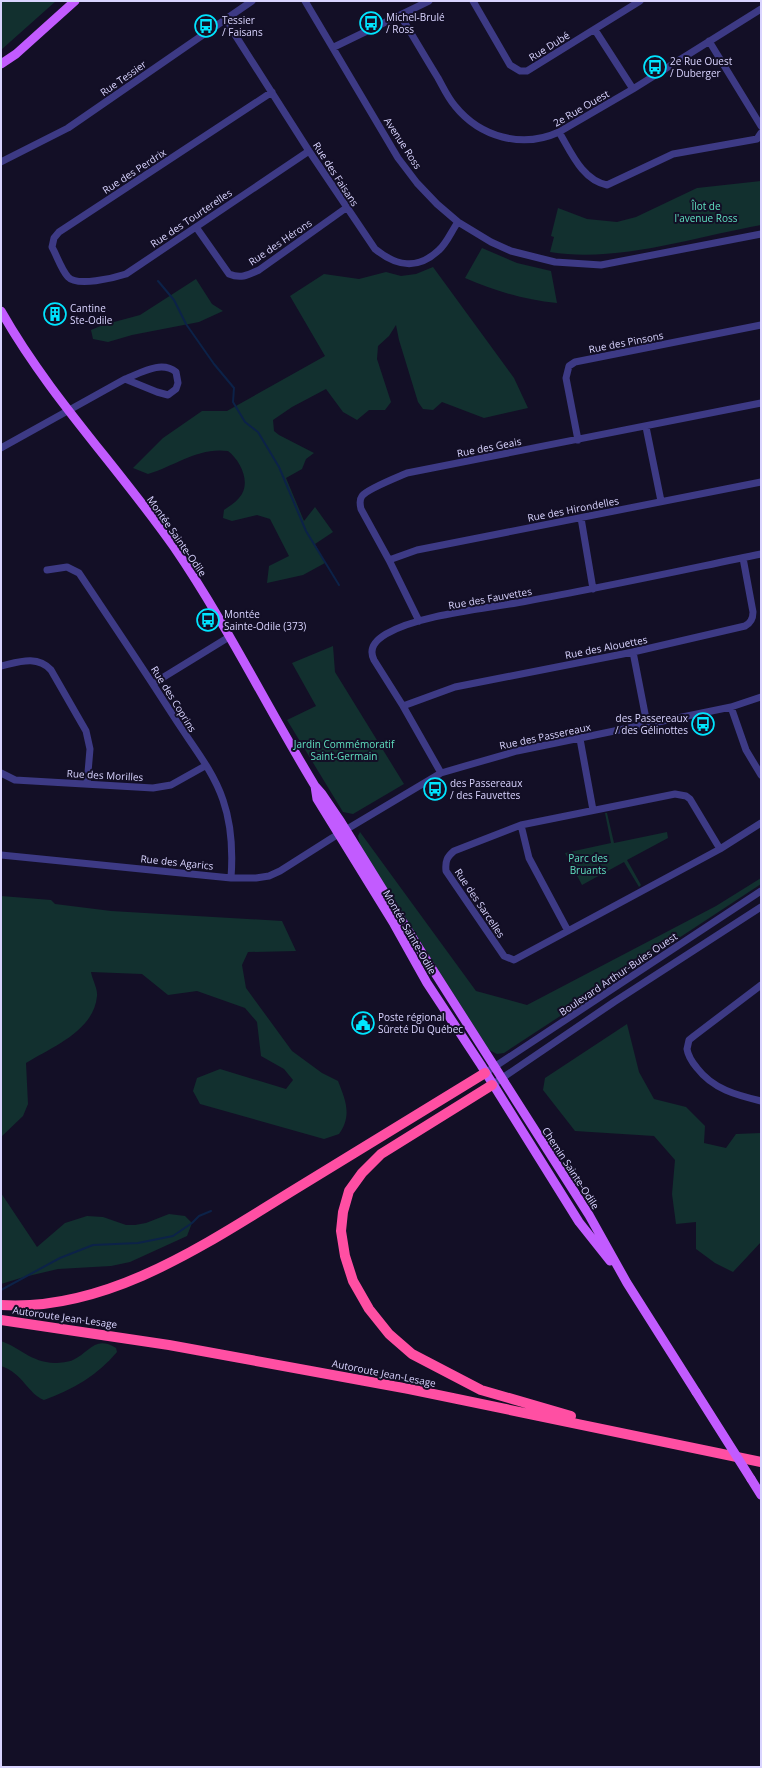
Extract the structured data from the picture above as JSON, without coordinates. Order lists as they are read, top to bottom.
{
  "streets": {
    "highway": ["Autoroute Jean-Lesage"],
    "main road": ["Montée Sainte-Odile", "Chemin Sainte-Odile"],
    "street": [
      "Rue Dubé",
      "Rue Tessier",
      "2e Rue Ouest",
      "Avenue Ross",
      "Rue des Perdrix",
      "Rue des Faisans",
      "Rue des Tourterelles",
      "Rue des Hérons",
      "Rue des Pinsons",
      "Rue des Geais",
      "Rue des Hirondelles",
      "Rue des Fauvettes",
      "Rue des Alouettes",
      "Rue des Coprins",
      "Rue des Passereaux",
      "Rue des Morilles",
      "Rue des Agarics",
      "Rue des Sarcelles",
      "Boulevard Arthur-Buies Ouest"
    ]
  },
  "crossings": [
    ["Rue Tessier", "Rue des Faisans"],
    ["Avenue Ross", "Rue des Faisans"],
    ["Rue des Perdrix", "Rue des Faisans"],
    ["Rue des Perdrix", "Rue des Tourterelles"],
    ["Rue des Faisans", "Rue des Tourterelles"],
    ["Rue des Faisans", "Rue des Hérons"],
    ["Rue des Tourterelles", "Rue des Hérons"],
    ["Rue des Pinsons", "Rue des Geais"],
    ["Rue des Geais", "Rue des Hirondelles"],
    ["Rue des Geais", "Rue des Fauvettes"],
    ["Montée Sainte-Odile", "Rue des Passereaux"],
    ["Montée Sainte-Odile", "Rue des Agarics"],
    ["Montée Sainte-Odile", "Boulevard Arthur-Buies Ouest"],
    ["Montée Sainte-Odile", "Chemin Sainte-Odile"],
    ["Rue des Fauvettes", "Rue des Alouettes"],
    ["Rue des Fauvettes", "Rue des Passereaux"],
    ["Rue des Coprins", "Rue des Morilles"],
    ["Rue des Coprins", "Rue des Agarics"],
    ["Rue des Passereaux", "Rue des Agarics"],
    ["Boulevard Arthur-Buies Ouest", "Chemin Sainte-Odile"]
  ],
  "parks": ["Îlot de l'avenue Ross", "Jardin Commémoratif Saint-Germain", "Parc des Bruants"],
  "places": {
    "bus stop": [
      "Michel-Brulé / Ross",
      "Tessier / Faisans",
      "2e Rue Ouest / Duberger",
      "Montée Sainte-Odile (373)",
      "des Passereaux / des Gélinottes",
      "des Passereaux / des Fauvettes"
    ],
    "building": ["Cantine Ste-Odile"],
    "public building": ["Poste régional Sûreté Du Québec"]
  }
}
